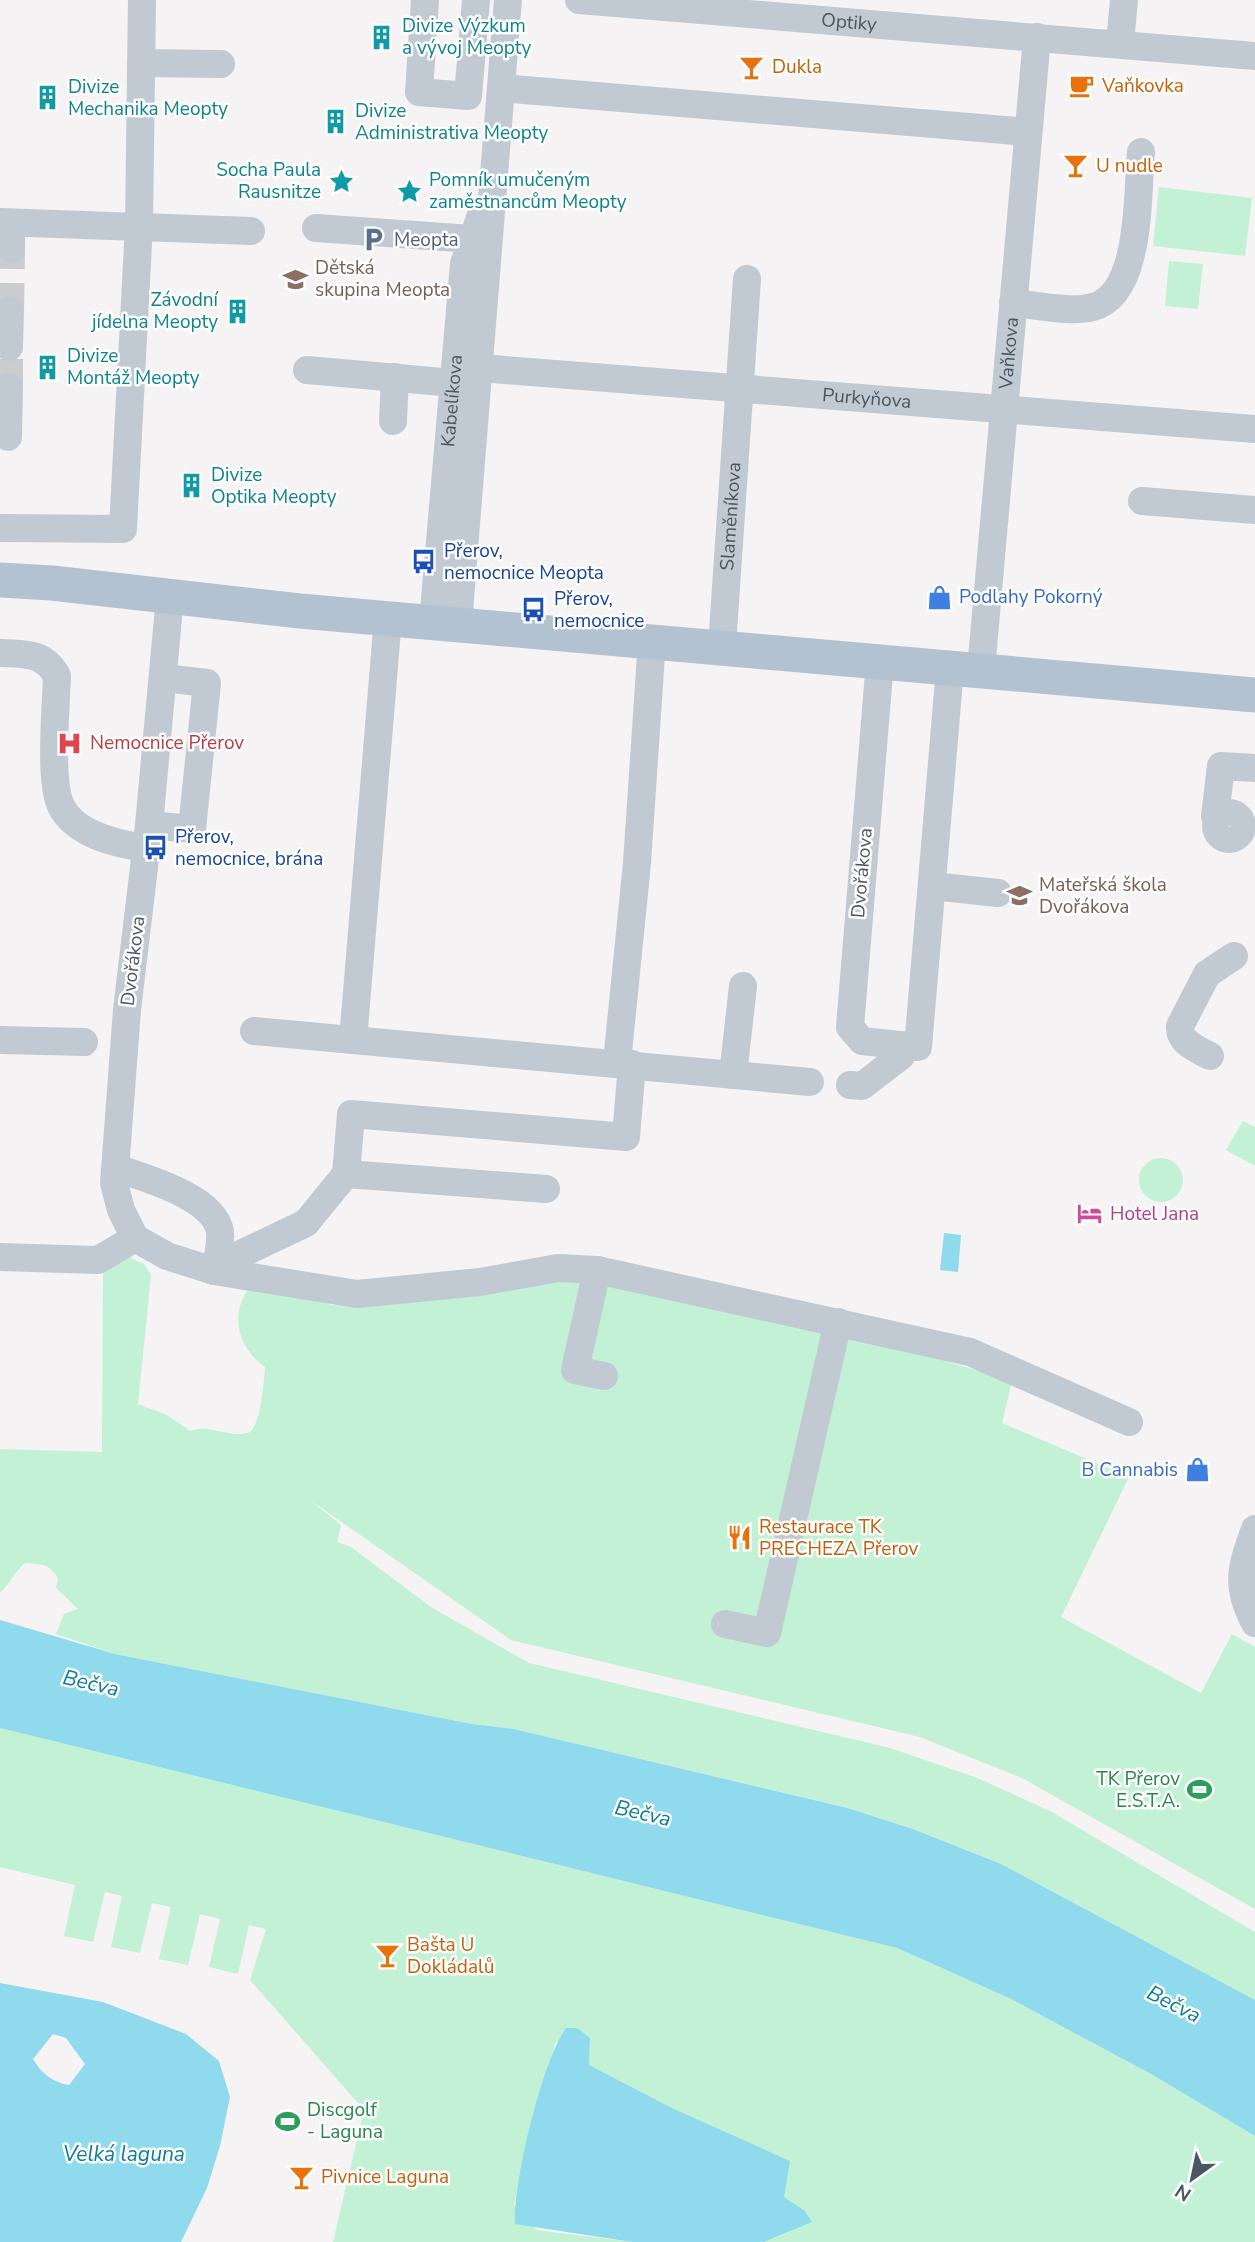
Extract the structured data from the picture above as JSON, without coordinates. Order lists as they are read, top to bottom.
{
  "streets": {
    "street": [
      "Optiky",
      "Vaňkova",
      "Purkyňova",
      "Kabelíkova",
      "Slaměníkova",
      "Dvořákova"
    ]
  },
  "crossings": [
    ["Optiky", "Vaňkova"],
    ["Vaňkova", "Purkyňova"],
    ["Purkyňova", "Kabelíkova"],
    ["Purkyňova", "Slaměníkova"]
  ],
  "water": ["Bečva", "Velká laguna"],
  "places": {
    "building": [
      "Divize Výzkum a vývoj Meopty",
      "Divize Mechanika Meopty",
      "Divize Administrativa Meopty",
      "Závodní jídelna Meopty",
      "Divize Montáž Meopty",
      "Divize Optika Meopty"
    ],
    "bar": [
      "Dukla",
      "U nudle",
      "Bašta U Dokládalů",
      "Pivnice Laguna"
    ],
    "cafe": ["Vaňkovka"],
    "place": ["Socha Paula Rausnitze", "Pomník umučeným zaměstnancům Meopty"],
    "parking": ["Meopta"],
    "school or university": ["Dětská skupina Meopta", "Mateřská škola Dvořákova"],
    "bus stop": ["Přerov, nemocnice Meopta", "Přerov, nemocnice", "Přerov, nemocnice, brána"],
    "shop": ["Podlahy Pokorný", "B Cannabis"],
    "hospital": ["Nemocnice Přerov"],
    "hotel": ["Hotel Jana"],
    "restaurant": ["Restaurace TK PRECHEZA Přerov"],
    "sports": ["TK Přerov E.S.T.A.", "Discgolf - Laguna"]
  },
  "north": "bottom left"
}
